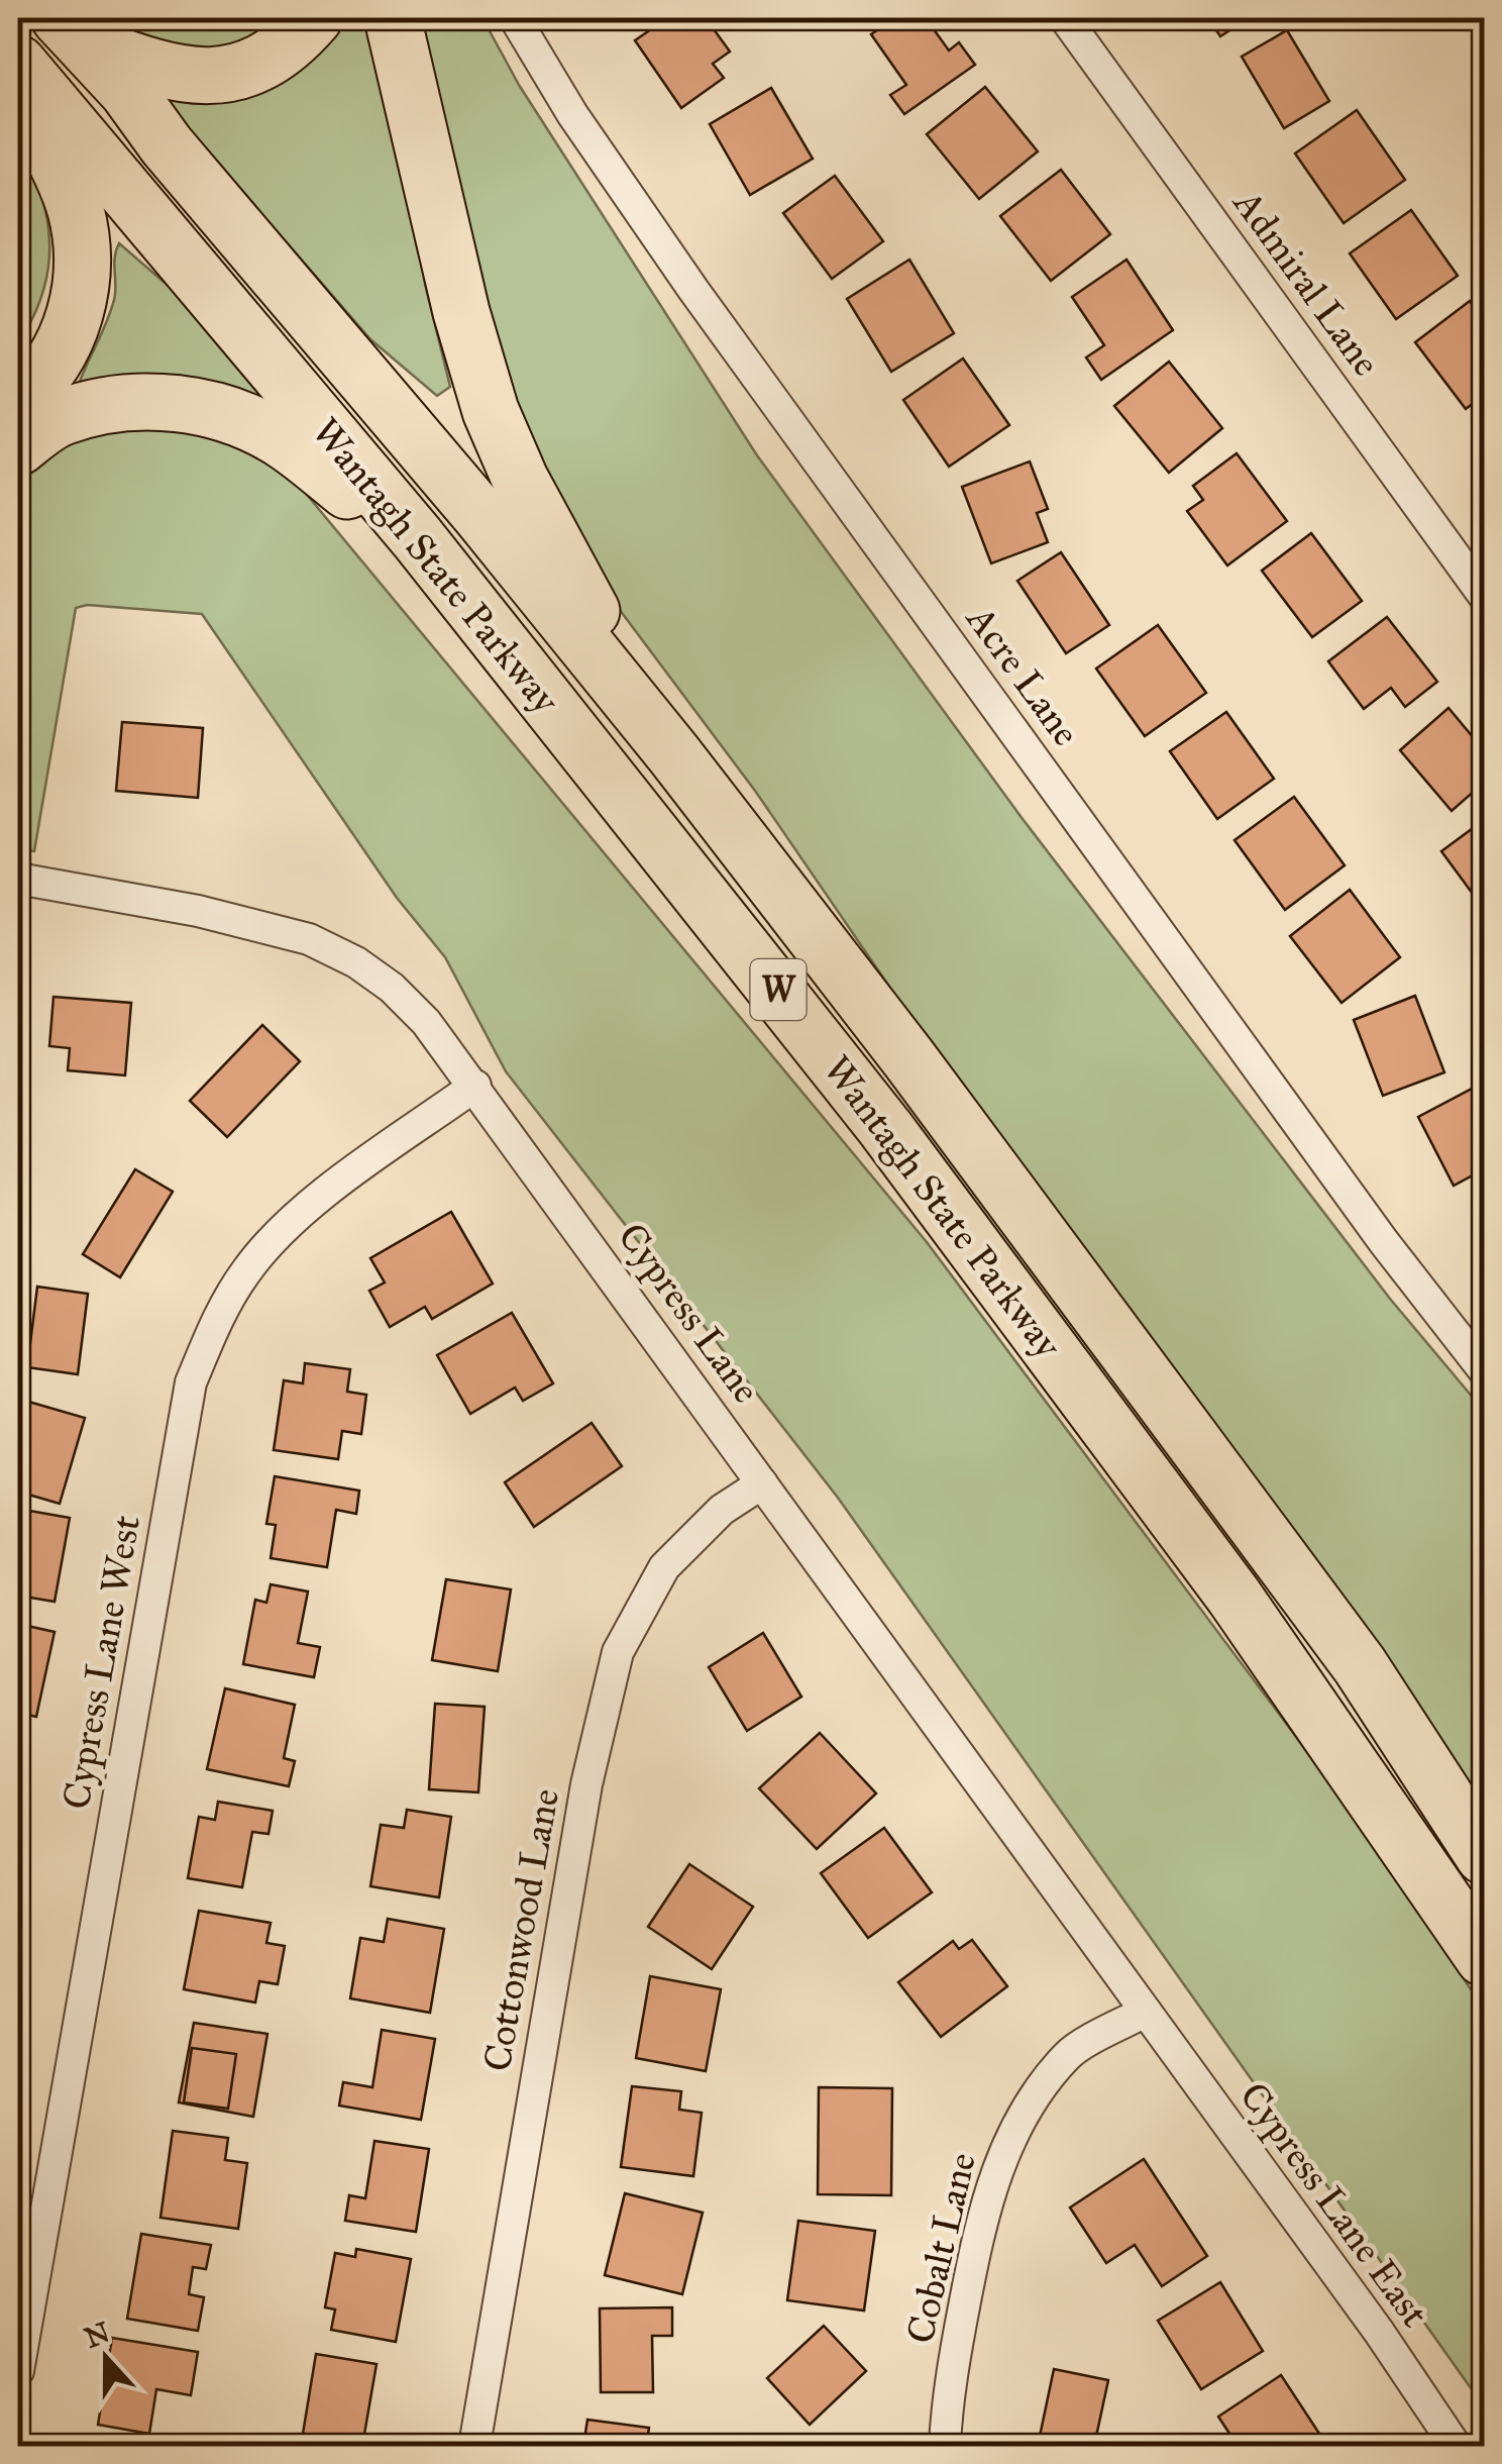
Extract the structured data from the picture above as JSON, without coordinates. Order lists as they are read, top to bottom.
{
  "streets": {
    "highway": ["Wantagh State Parkway", "W"],
    "street": [
      "Admiral Lane",
      "Acre Lane",
      "Cypress Lane",
      "Cypress Lane West",
      "Cottonwood Lane",
      "Cypress Lane East",
      "Cobalt Lane"
    ]
  },
  "crossings": [
    ["Cypress Lane", "Cypress Lane West"],
    ["Cypress Lane", "Cottonwood Lane"],
    ["Cypress Lane", "Cypress Lane East"],
    ["Cypress Lane", "Cobalt Lane"],
    ["Cypress Lane East", "Cobalt Lane"]
  ],
  "north": "top"
}
